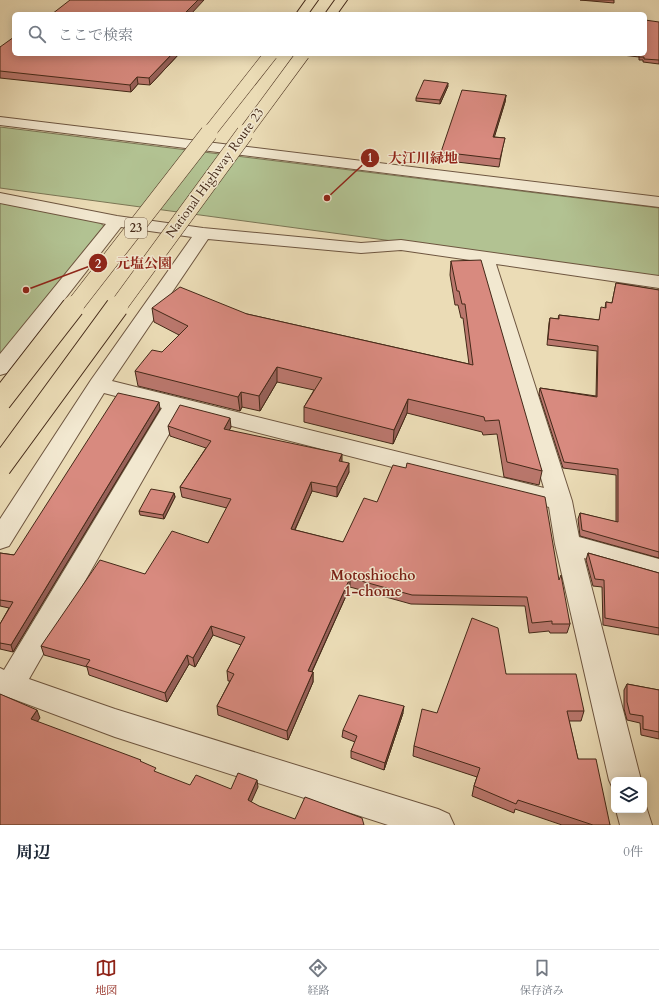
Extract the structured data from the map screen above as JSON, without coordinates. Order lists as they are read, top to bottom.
{
  "streets": {
    "highway": ["National Highway Route 23", "23"]
  },
  "districts": ["Motoshiocho 1-chome"],
  "places": ["大江川緑地", "元塩公園"],
  "page": {
    "search": "ここで検索",
    "heading": ["周辺", "0件"],
    "nav": ["地図", "経路", "保存済み"]
  }
}
